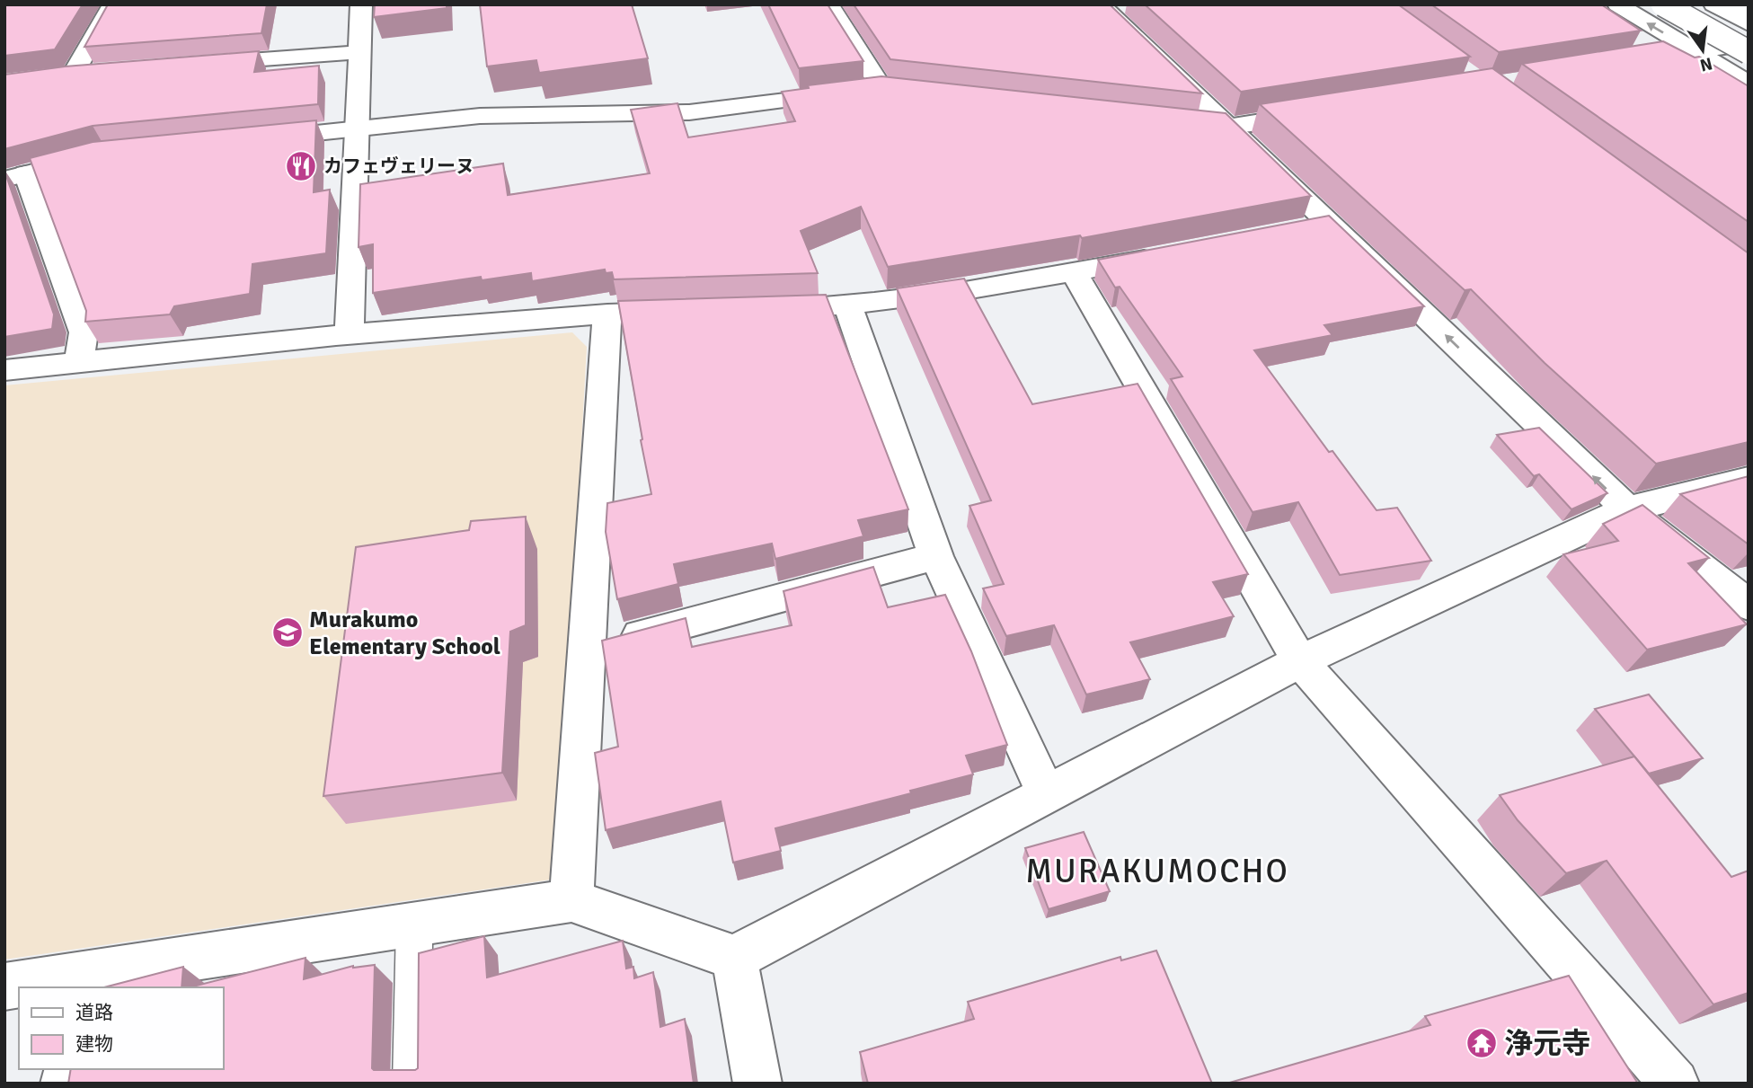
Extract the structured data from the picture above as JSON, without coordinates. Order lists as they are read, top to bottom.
{
  "districts": ["MURAKUMOCHO"],
  "places": {
    "restaurant": ["カフェヴェリーヌ"],
    "school or university": ["Murakumo Elementary School"],
    "temple": ["浄元寺"]
  },
  "legend": ["道路", "建物"],
  "north": "bottom"
}
